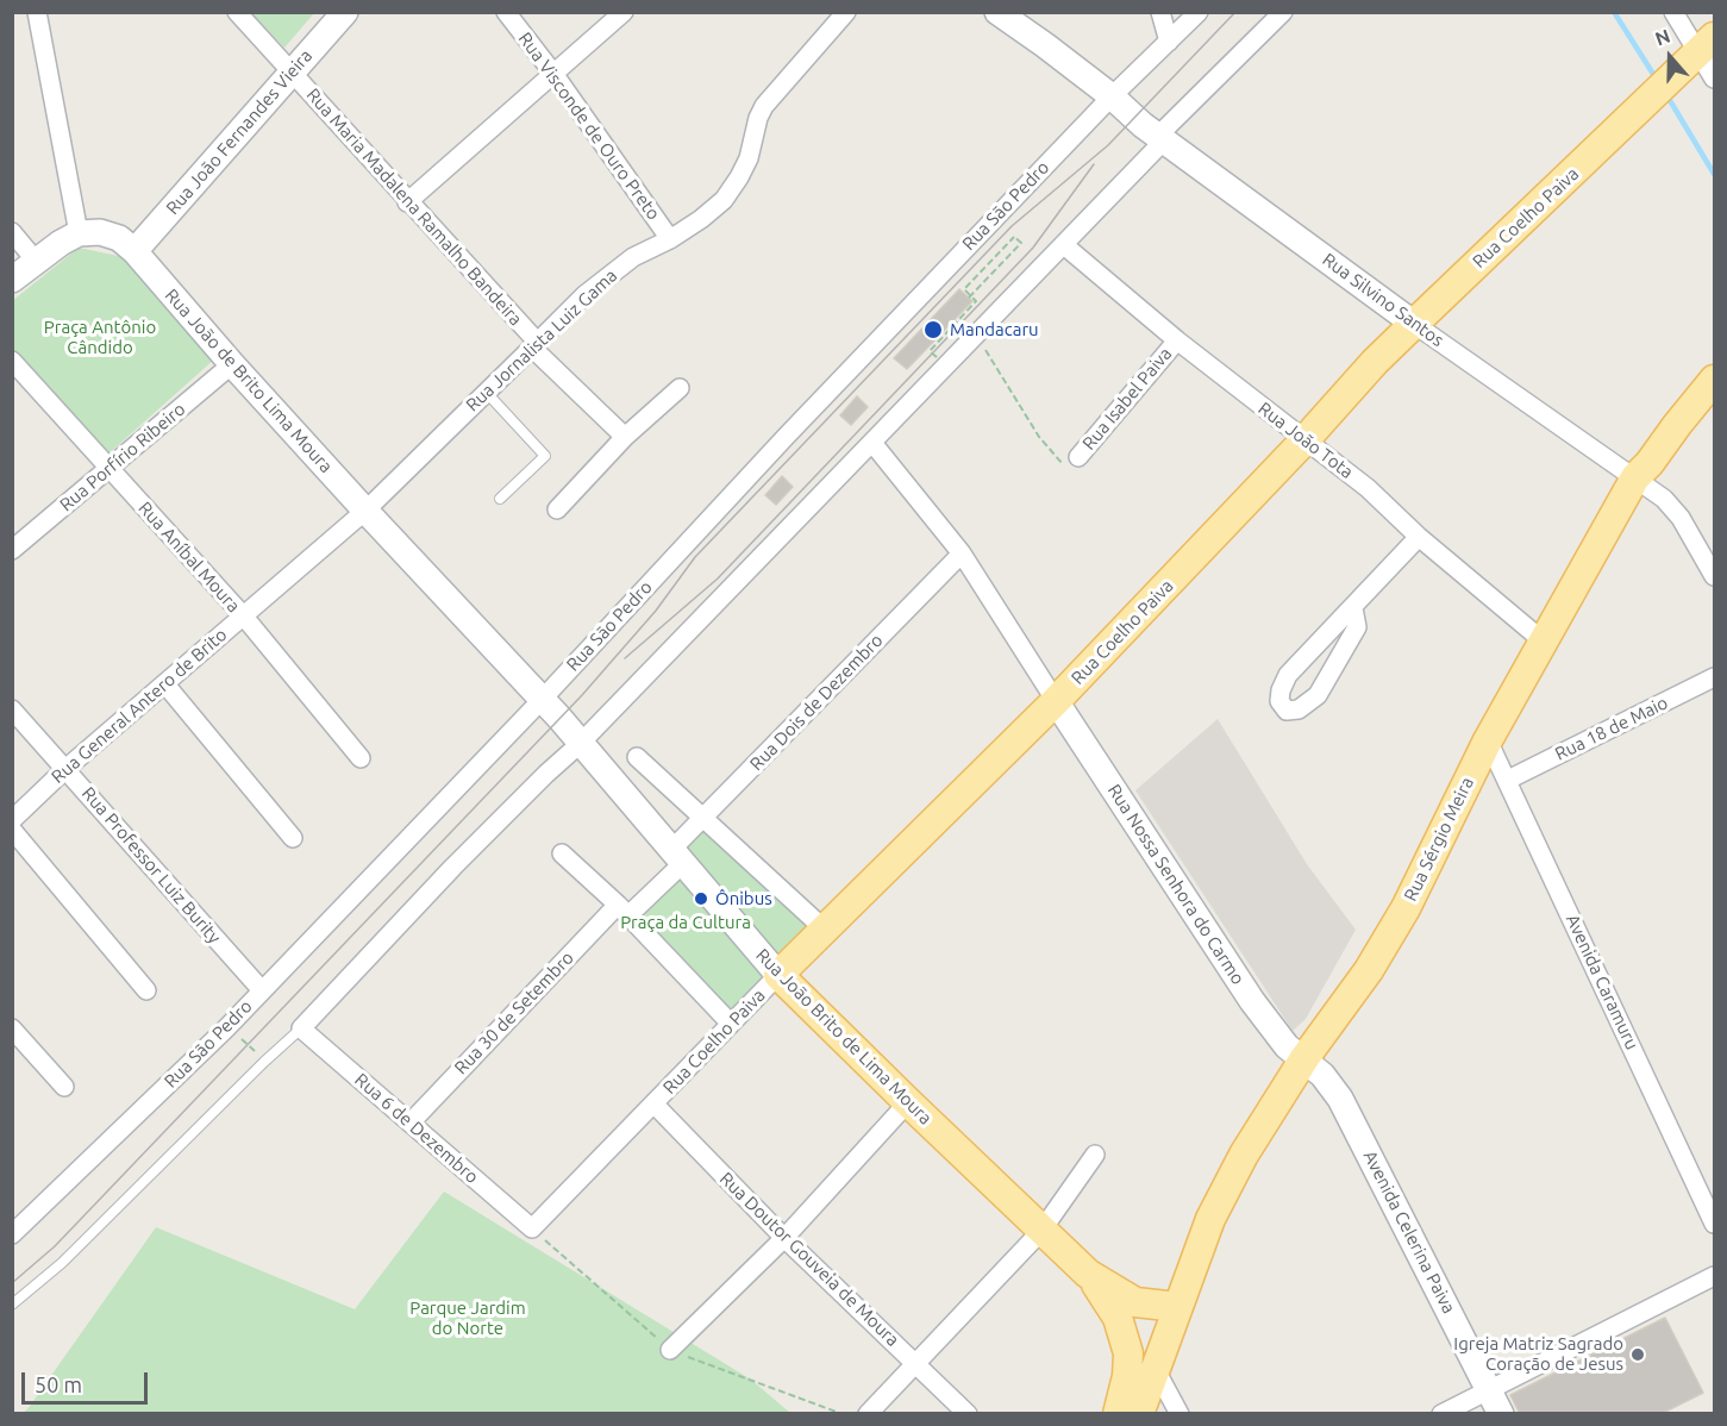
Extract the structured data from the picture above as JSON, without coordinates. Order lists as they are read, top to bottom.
{
  "streets": {
    "main road": ["Rua Coelho Paiva", "Rua Sérgio Meira", "Rua João Brito de Lima Moura"],
    "street": [
      "Rua Visconde de Ouro Preto",
      "Rua João Fernandes Vieira",
      "Rua São Pedro",
      "Rua Maria Madalena Ramalho Bandeira",
      "Rua Silvino Santos",
      "Rua Jornalista Luiz Gama",
      "Rua João de Brito Lima Moura",
      "Rua Isabel Paiva",
      "Rua João Tota",
      "Rua Porfírio Ribeiro",
      "Rua Aníbal Moura",
      "Rua Dois de Dezembro",
      "Rua General Antero de Brito",
      "Rua 18 de Maio",
      "Rua Professor Luiz Burity",
      "Rua Nossa Senhora do Carmo",
      "Avenida Caramuru",
      "Rua 30 de Setembro",
      "Rua 6 de Dezembro",
      "Avenida Celerina Paiva",
      "Rua Doutor Gouveia de Moura"
    ]
  },
  "crossings": [
    ["Rua Visconde de Ouro Preto", "Rua Jornalista Luiz Gama"],
    ["Rua João Fernandes Vieira", "Rua Maria Madalena Ramalho Bandeira"],
    ["Rua João Fernandes Vieira", "Rua João de Brito Lima Moura"],
    ["Rua São Pedro", "Rua Silvino Santos"],
    ["Rua São Pedro", "Rua João de Brito Lima Moura"],
    ["Rua São Pedro", "Rua Professor Luiz Burity"],
    ["Rua Maria Madalena Ramalho Bandeira", "Rua Jornalista Luiz Gama"],
    ["Rua Coelho Paiva", "Rua Silvino Santos"],
    ["Rua Coelho Paiva", "Rua João Tota"],
    ["Rua Coelho Paiva", "Rua Nossa Senhora do Carmo"],
    ["Rua Coelho Paiva", "Rua João Brito de Lima Moura"],
    ["Rua Coelho Paiva", "Rua 6 de Dezembro"],
    ["Rua Coelho Paiva", "Rua Doutor Gouveia de Moura"],
    ["Rua Silvino Santos", "Rua Sérgio Meira"],
    ["Rua Jornalista Luiz Gama", "Rua João de Brito Lima Moura"],
    ["Rua Jornalista Luiz Gama", "Rua General Antero de Brito"],
    ["Rua João de Brito Lima Moura", "Rua Porfírio Ribeiro"],
    ["Rua João de Brito Lima Moura", "Rua General Antero de Brito"],
    ["Rua João de Brito Lima Moura", "Rua João Brito de Lima Moura"],
    ["Rua Isabel Paiva", "Rua João Tota"],
    ["Rua João Tota", "Rua Sérgio Meira"],
    ["Rua Porfírio Ribeiro", "Rua Aníbal Moura"],
    ["Rua Aníbal Moura", "Rua General Antero de Brito"],
    ["Rua Dois de Dezembro", "Rua 30 de Setembro"],
    ["Rua Dois de Dezembro", "Rua João Brito de Lima Moura"],
    ["Rua General Antero de Brito", "Rua Professor Luiz Burity"],
    ["Rua 18 de Maio", "Avenida Caramuru"],
    ["Rua Sérgio Meira", "Rua Nossa Senhora do Carmo"],
    ["Rua Sérgio Meira", "Avenida Caramuru"],
    ["Rua Sérgio Meira", "Avenida Celerina Paiva"],
    ["Rua Nossa Senhora do Carmo", "Avenida Celerina Paiva"],
    ["Rua 30 de Setembro", "Rua João Brito de Lima Moura"],
    ["Rua 30 de Setembro", "Rua 6 de Dezembro"]
  ],
  "parks": ["Praça Antônio Cândido", "Praça da Cultura", "Parque Jardim do Norte"],
  "places": ["Mandacaru", "Ônibus", "Igreja Matriz Sagrado Coração de Jesus"],
  "scale_bar": "50 m",
  "north": "top"
}
